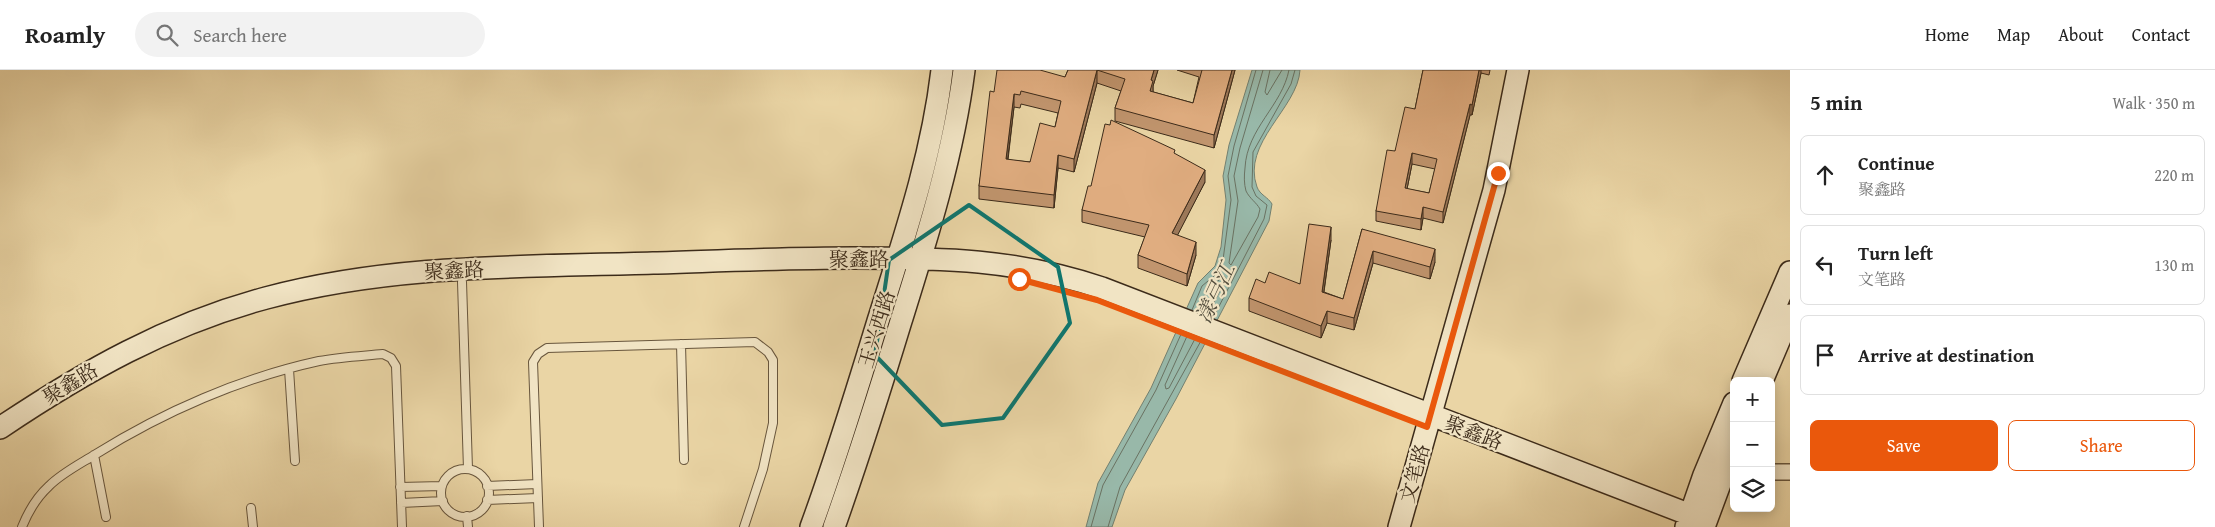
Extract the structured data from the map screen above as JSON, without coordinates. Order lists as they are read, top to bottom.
{
  "streets": {
    "main road": ["聚鑫路", "玉兴西路", "文笔路"]
  },
  "crossings": [
    ["聚鑫路", "玉兴西路"],
    ["聚鑫路", "文笔路"]
  ],
  "water": ["漾弓江"],
  "page": {
    "header": "Roamly",
    "search": "Search here",
    "nav": [
      "Home",
      "Map",
      "About",
      "Contact"
    ],
    "heading": ["5 min", "Walk · 350 m"],
    "list": [
      ["Continue", "聚鑫路", "220 m"],
      ["Turn left", "文笔路", "130 m"],
      "Arrive at destination"
    ],
    "map_buttons": ["+", "−"],
    "buttons": ["Save", "Share"]
  }
}
